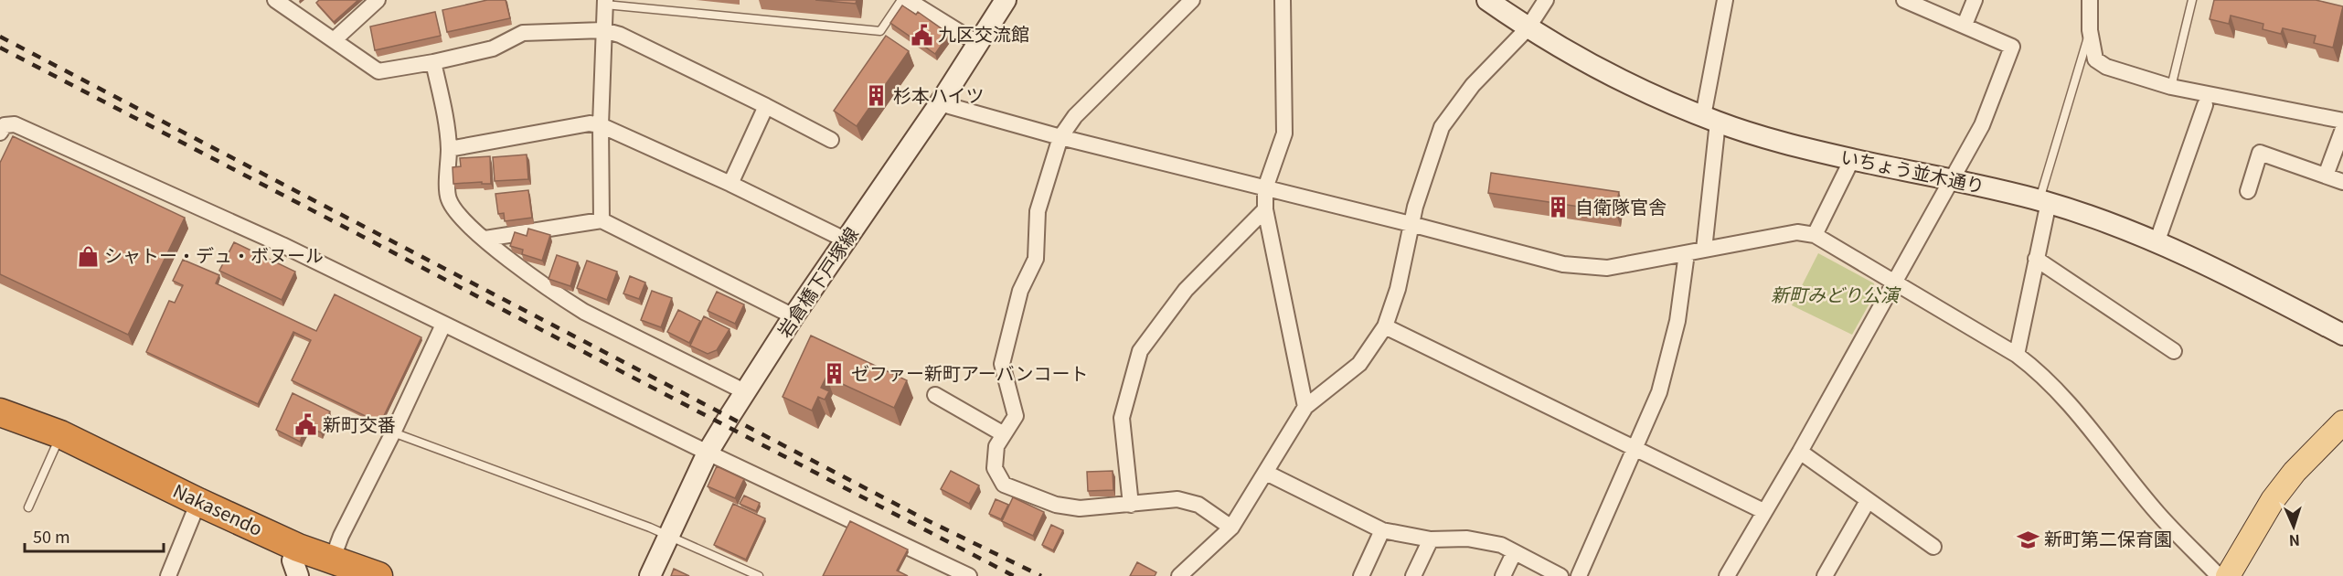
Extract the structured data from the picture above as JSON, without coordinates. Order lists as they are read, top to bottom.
{
  "streets": {
    "highway": ["Nakasendo"],
    "street": ["いちょう並木通り", "岩倉橋下戸塚線"]
  },
  "parks": ["新町みどり公演"],
  "places": {
    "public building": ["九区交流館", "新町交番"],
    "building": ["杉本ハイツ", "自衛隊官舎", "ゼファー新町アーバンコート"],
    "shop": ["シャトー・デュ・ボヌール"],
    "school or university": ["新町第二保育園"]
  },
  "scale_bar": "50 m",
  "north": "bottom"
}
